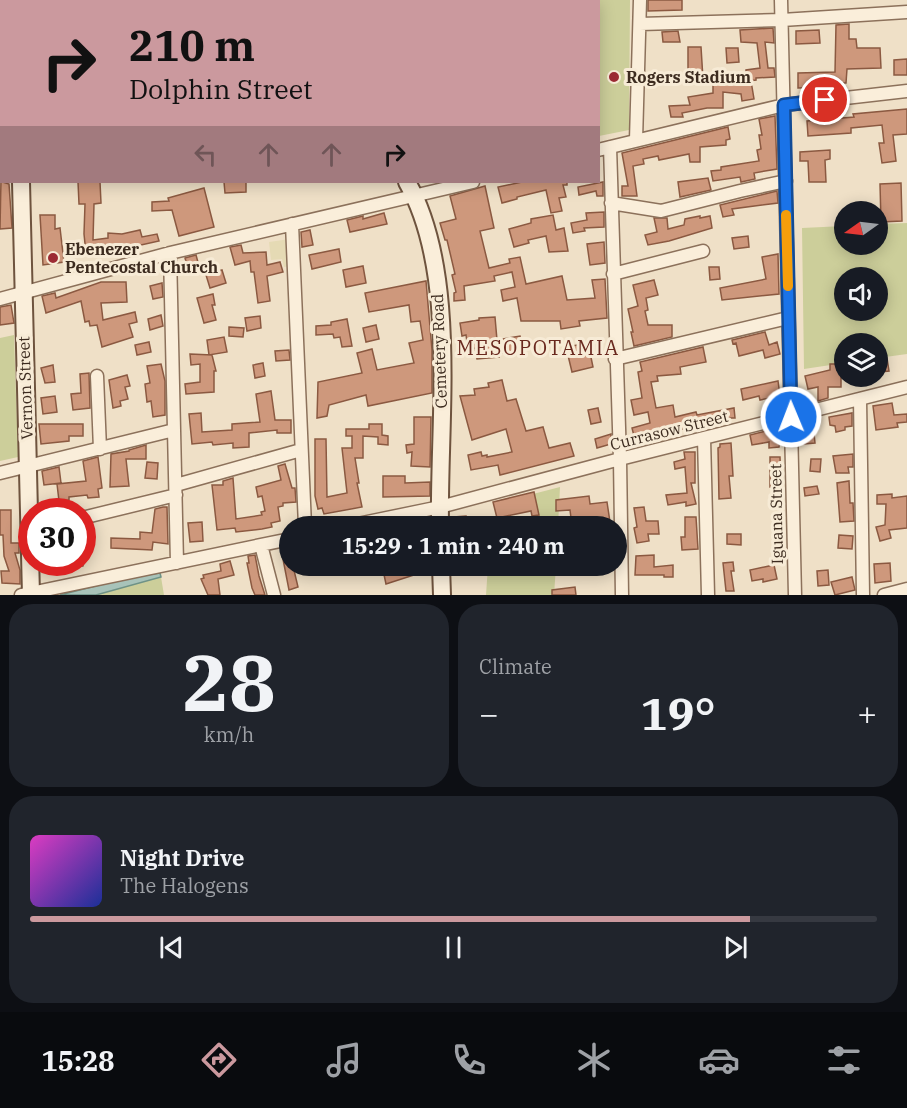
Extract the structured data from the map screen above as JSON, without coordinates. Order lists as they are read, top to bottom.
{
  "streets": {
    "main road": ["Cemetery Road", "Vernon Street"],
    "street": ["Currasow Street", "Iguana Street"]
  },
  "crossings": [
    ["Cemetery Road", "Currasow Street"],
    ["Currasow Street", "Iguana Street"]
  ],
  "districts": ["MESOPOTAMIA"],
  "places": ["Rogers Stadium", "Ebenezer Pentecostal Church"],
  "north": "left",
  "page": {
    "turn": ["210 m", "Dolphin Street"],
    "limit": "30",
    "trip": "15:29 · 1 min · 240 m",
    "tile": [
      ["28", "km/h"],
      "Climate"
    ],
    "heat": ["−", "19°", "+"],
    "song": ["Night Drive", "The Halogens"],
    "tabs": "15:28"
  }
}
